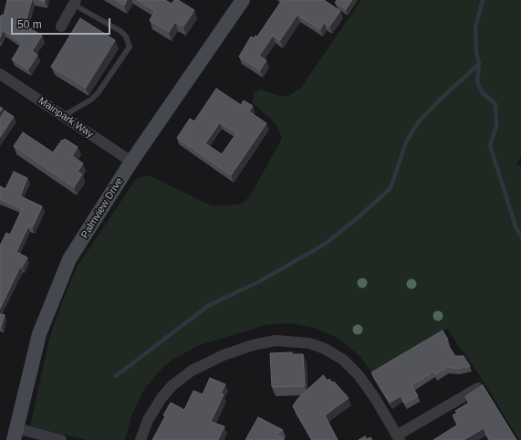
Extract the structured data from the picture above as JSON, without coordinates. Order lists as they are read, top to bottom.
{
  "streets": {
    "street": ["Mainpark Way", "Palmview Drive"]
  },
  "crossings": [
    ["Mainpark Way", "Palmview Drive"]
  ],
  "scale_bar": "50 m"
}
